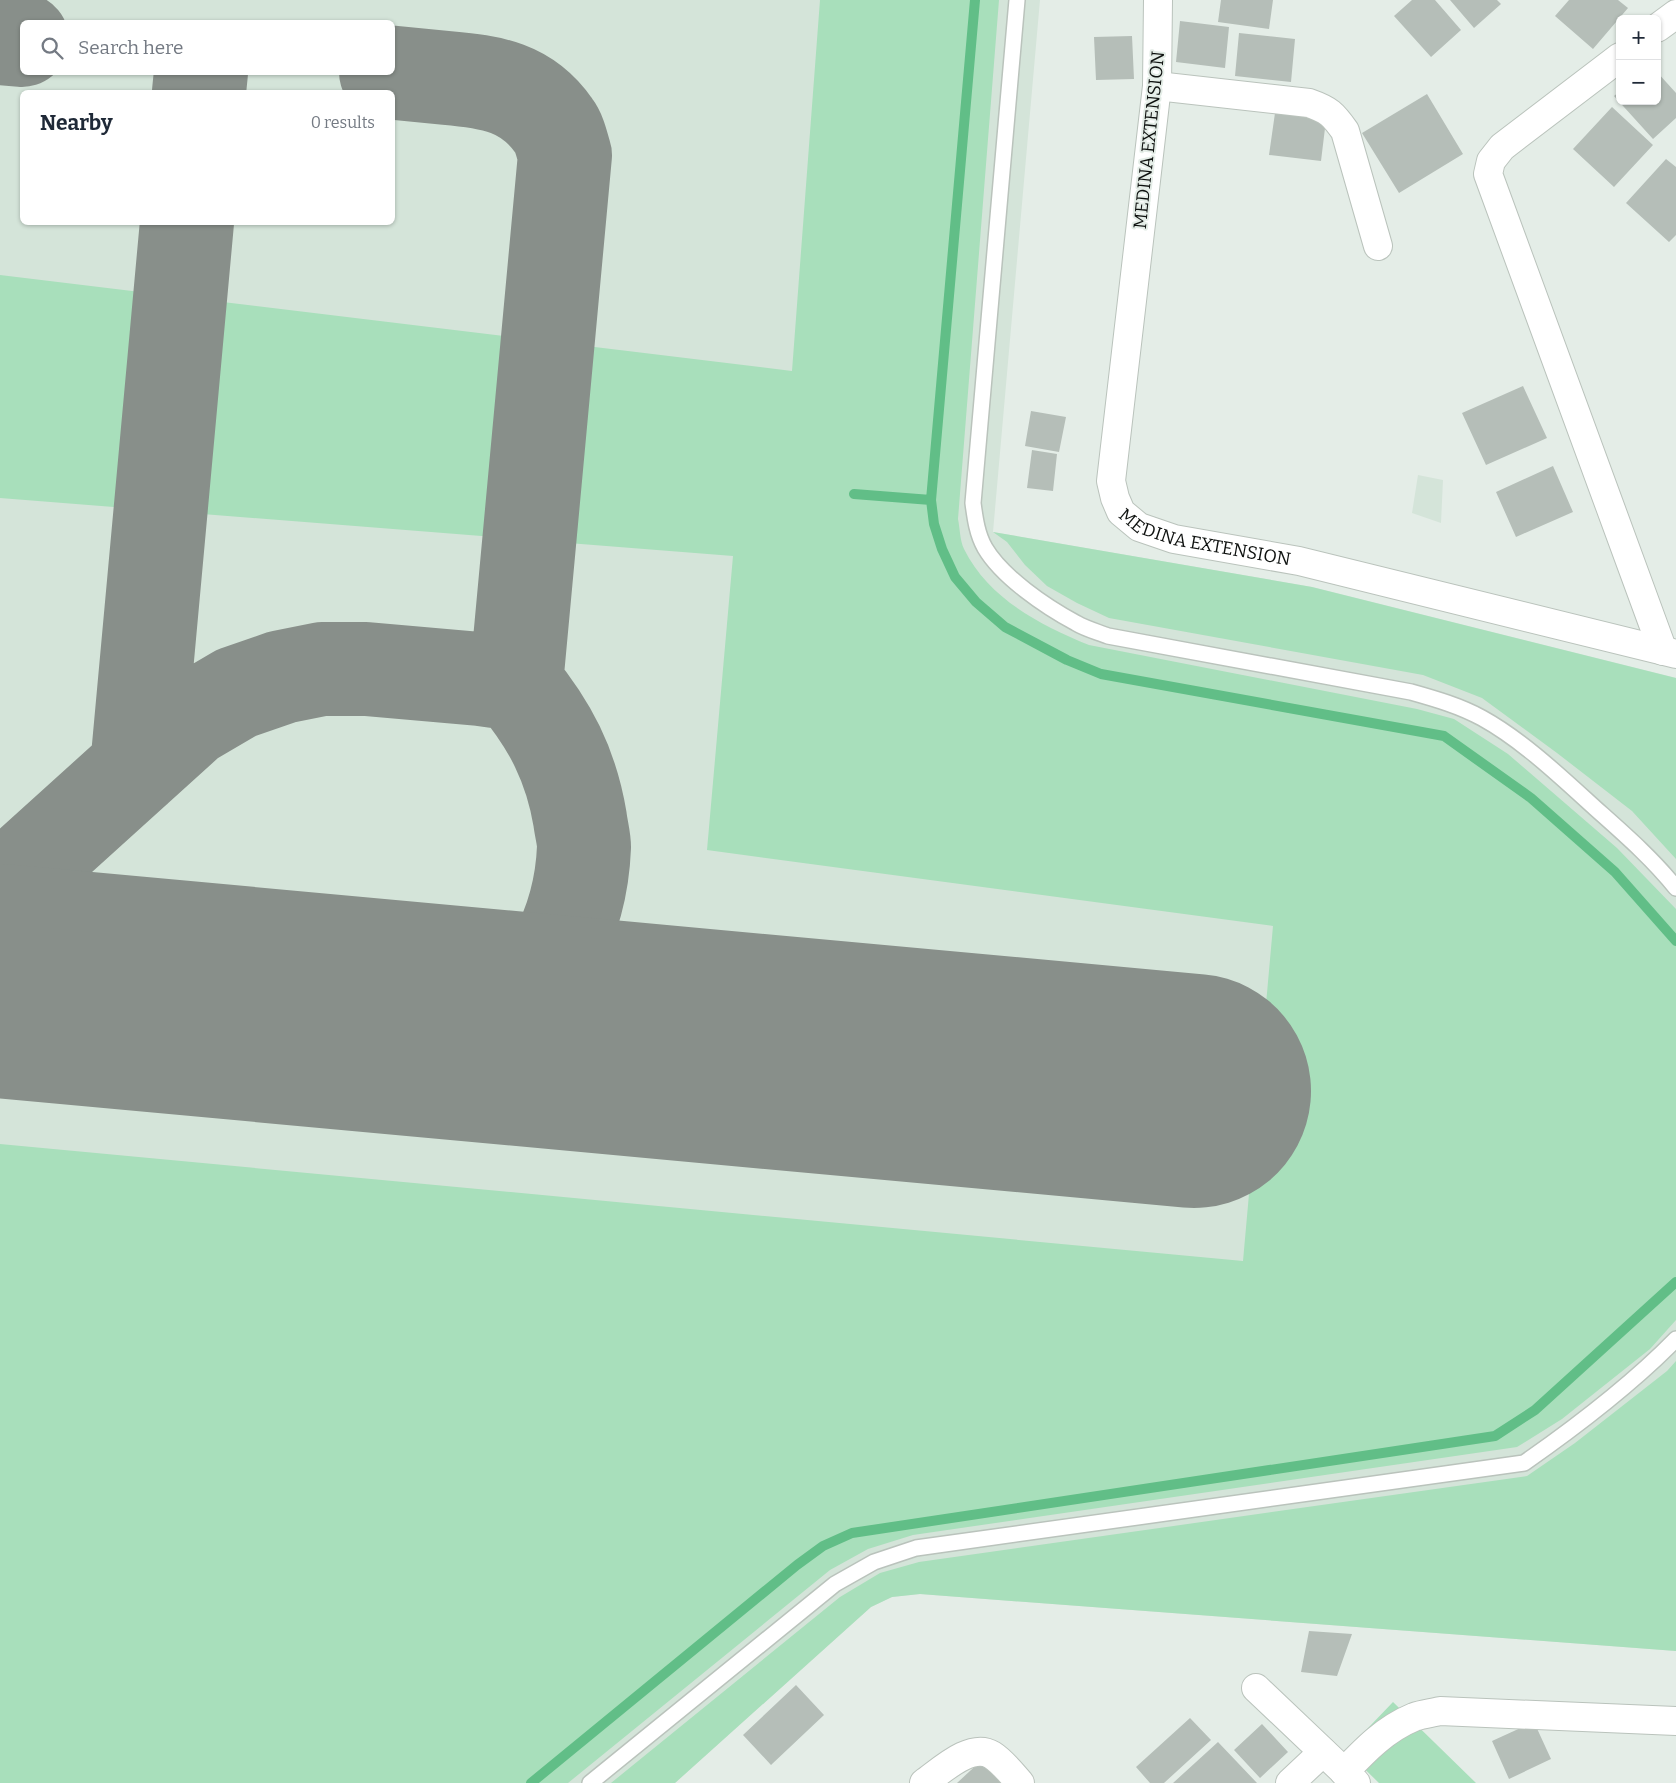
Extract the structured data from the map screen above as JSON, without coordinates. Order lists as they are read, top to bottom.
{
  "streets": {
    "street": ["MEDINA EXTENSION"]
  },
  "page": {
    "map_buttons": ["+", "−"],
    "search": "Search here",
    "heading": ["Nearby", "0 results"]
  }
}
